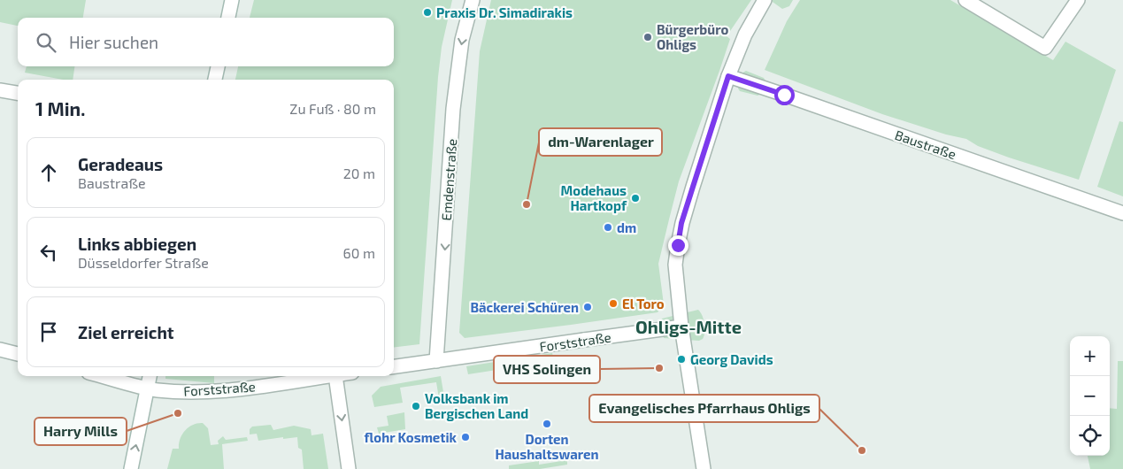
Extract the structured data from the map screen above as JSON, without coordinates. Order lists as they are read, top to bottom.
{
  "streets": {
    "street": ["Baustraße", "Emdenstraße", "Forststraße"]
  },
  "crossings": [
    ["Emdenstraße", "Forststraße"]
  ],
  "one_way": ["Emdenstraße"],
  "districts": ["Ohligs-Mitte"],
  "places": [
    "Praxis Dr. Simadirakis",
    "Bürgerbüro Ohligs",
    "Modehaus Hartkopf",
    "dm-Warenlager",
    "dm",
    "El Toro",
    "Bäckerei Schüren",
    "Georg Davids",
    "VHS Solingen",
    "Volksbank im Bergischen Land",
    "Harry Mills",
    "Dorten Haushaltswaren",
    "flohr Kosmetik",
    "Evangelisches Pfarrhaus Ohligs"
  ],
  "page": {
    "search": "Hier suchen",
    "heading": ["1 Min.", "Zu Fuß · 80 m"],
    "list": [
      ["Geradeaus", "Baustraße", "20 m"],
      ["Links abbiegen", "Düsseldorfer Straße", "60 m"],
      "Ziel erreicht"
    ],
    "map_buttons": ["+", "−"]
  }
}
